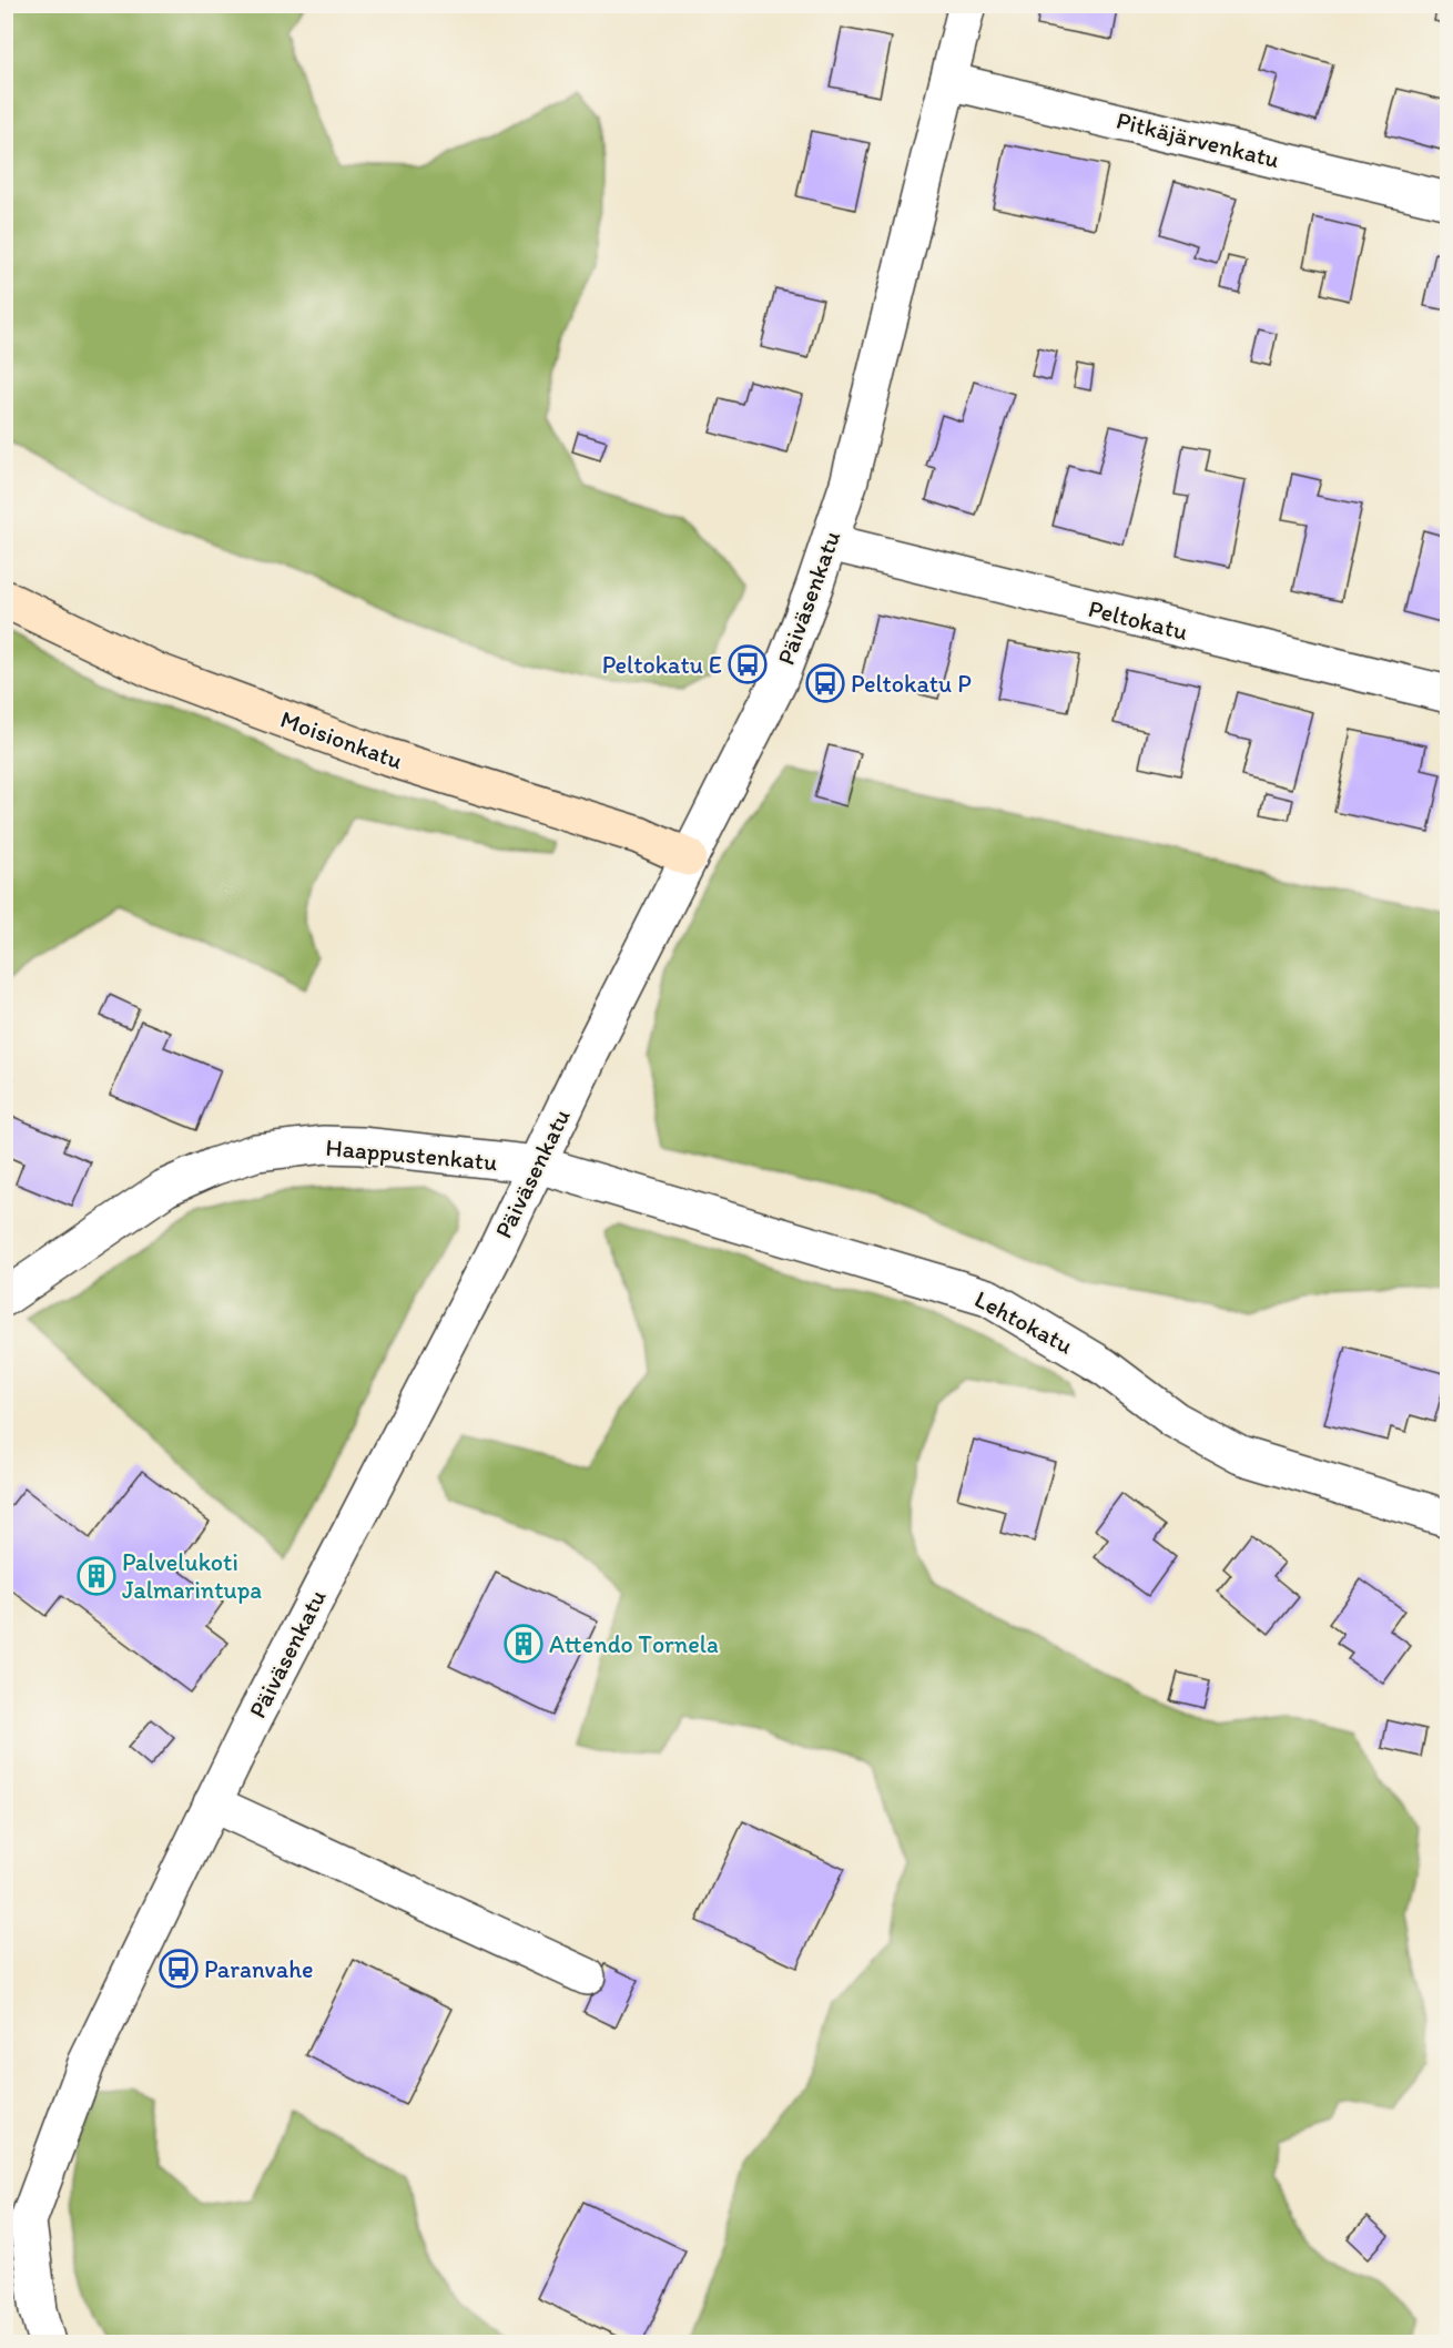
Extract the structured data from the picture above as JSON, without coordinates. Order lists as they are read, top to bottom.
{
  "streets": {
    "street": [
      "Pitkäjärvenkatu",
      "Päiväsenkatu",
      "Peltokatu",
      "Moisionkatu",
      "Haappustenkatu",
      "Lehtokatu"
    ]
  },
  "crossings": [
    ["Pitkäjärvenkatu", "Päiväsenkatu"],
    ["Päiväsenkatu", "Peltokatu"],
    ["Päiväsenkatu", "Moisionkatu"],
    ["Päiväsenkatu", "Haappustenkatu"],
    ["Päiväsenkatu", "Lehtokatu"],
    ["Haappustenkatu", "Lehtokatu"]
  ],
  "places": {
    "bus stop": ["Peltokatu E", "Peltokatu P", "Paranvahe"],
    "building": ["Palvelukoti Jalmarintupa", "Attendo Tornela"]
  }
}
